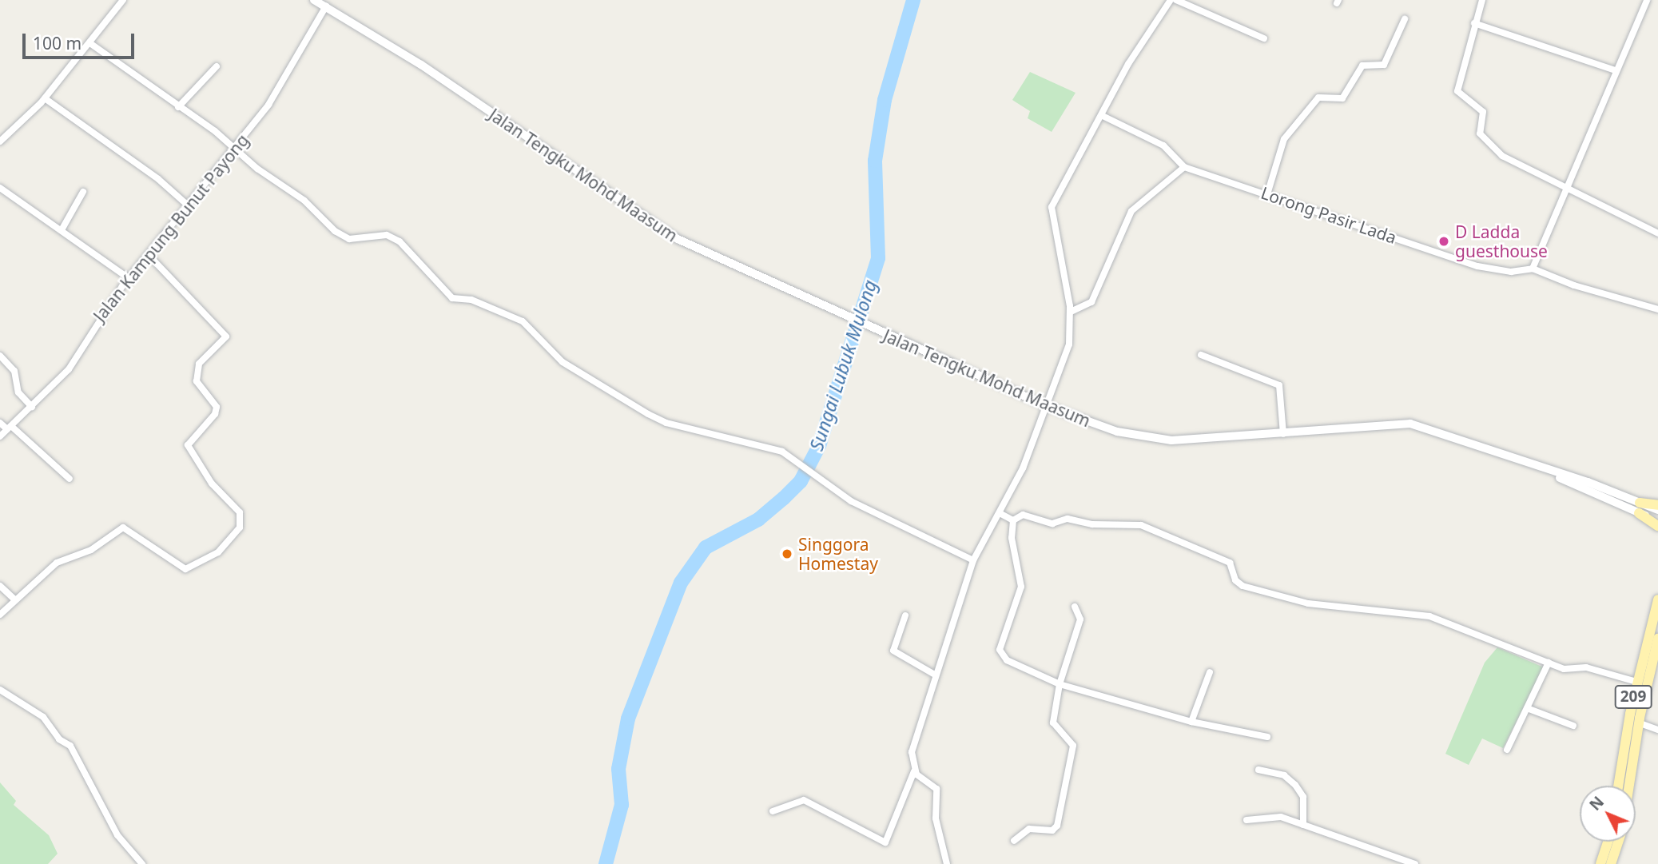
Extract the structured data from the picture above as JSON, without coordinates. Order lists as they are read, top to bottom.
{
  "streets": {
    "main road": ["Jalan Tengku Mohd Maasum", "209"],
    "street": ["Lorong Pasir Lada", "Jalan Kampung Bunut Payong"]
  },
  "crossings": [
    ["Jalan Tengku Mohd Maasum", "Jalan Kampung Bunut Payong"]
  ],
  "water": ["Sungai Lubuk Mulong"],
  "places": ["D Ladda guesthouse", "Singgora Homestay"],
  "scale_bar": "100 m",
  "north": "top left"
}
